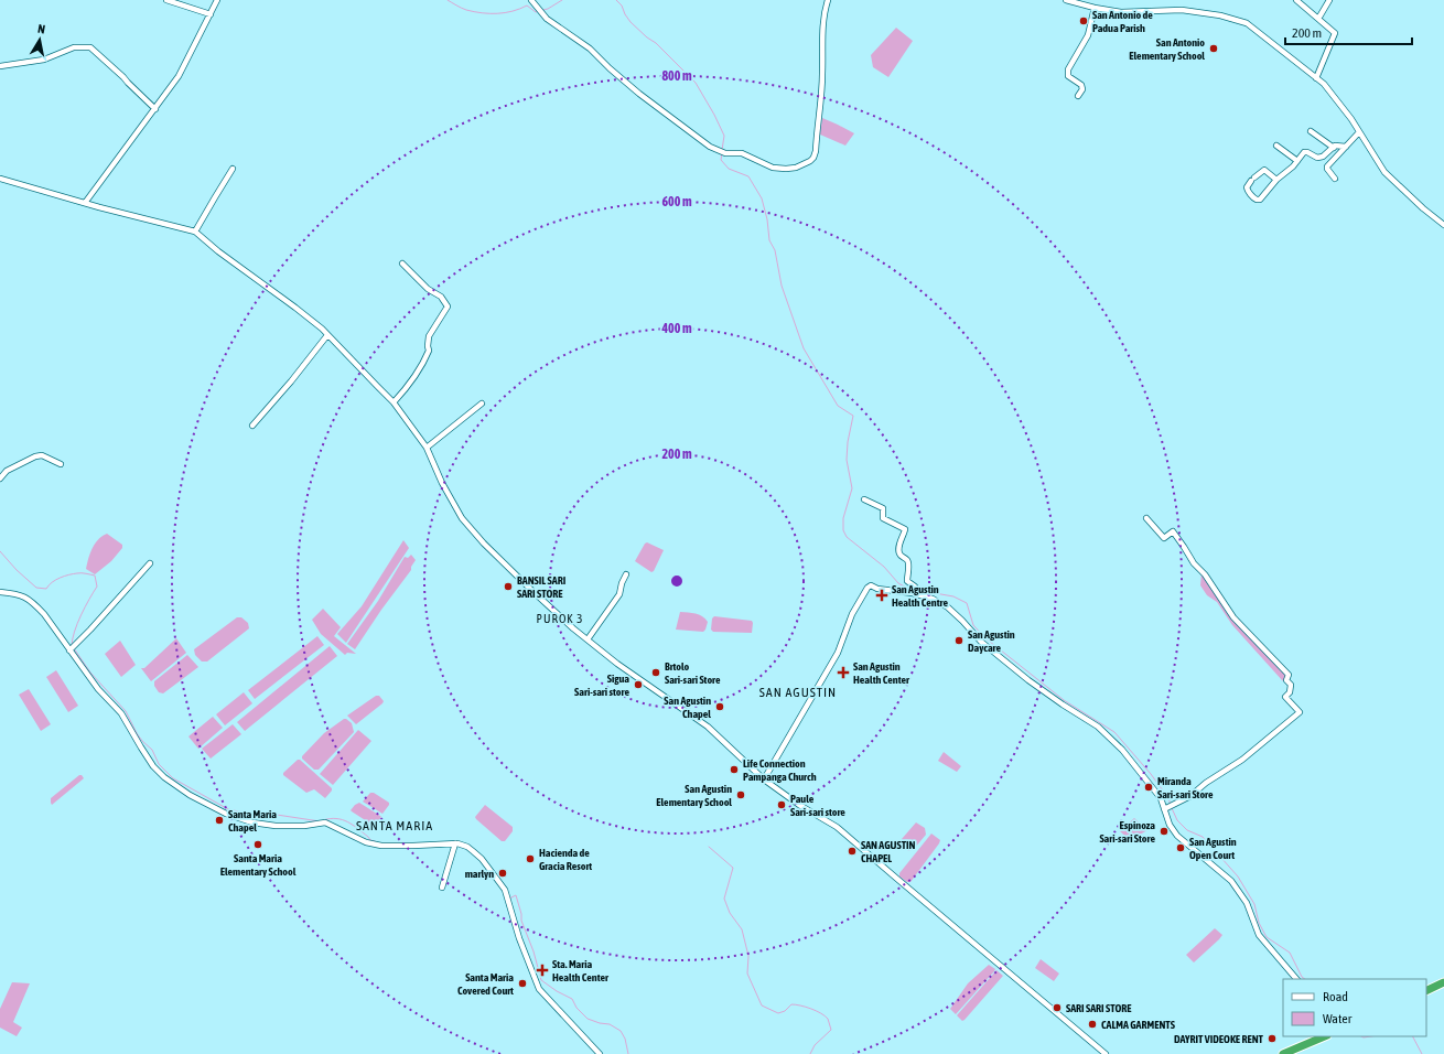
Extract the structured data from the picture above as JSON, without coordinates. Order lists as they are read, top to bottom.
{
  "districts": ["PUROK 3", "SAN AGUSTIN", "SANTA MARIA"],
  "places": {
    "other": [
      "San Antonio de Padua Parish",
      "San Antonio Elementary School",
      "BANSIL SARI SARI STORE",
      "San Agustin Daycare",
      "Brtolo Sari-sari Store",
      "Sigua Sari-sari store",
      "San Agustin Chapel",
      "Life Connection Pampanga Church",
      "Miranda Sari-sari Store",
      "San Agustin Elementary School",
      "Paule Sari-sari store",
      "Santa Maria Chapel",
      "Espinoza Sari-sari Store",
      "Santa Maria Elementary School",
      "San Agustin Open Court",
      "SAN AGUSTIN CHAPEL",
      "Hacienda de Gracia Resort",
      "marlyn",
      "Santa Maria Covered Court",
      "SARI SARI STORE",
      "CALMA GARMENTS",
      "DAYRIT VIDEOKE RENT"
    ],
    "health": ["San Agustin Health Centre", "San Agustin Health Center", "Sta. Maria Health Center"]
  },
  "legend": ["Road", "Water"],
  "scale_bar": "200 m",
  "north": "top",
  "rings": [
    "800 m",
    "600 m",
    "400 m",
    "200 m"
  ]
}
